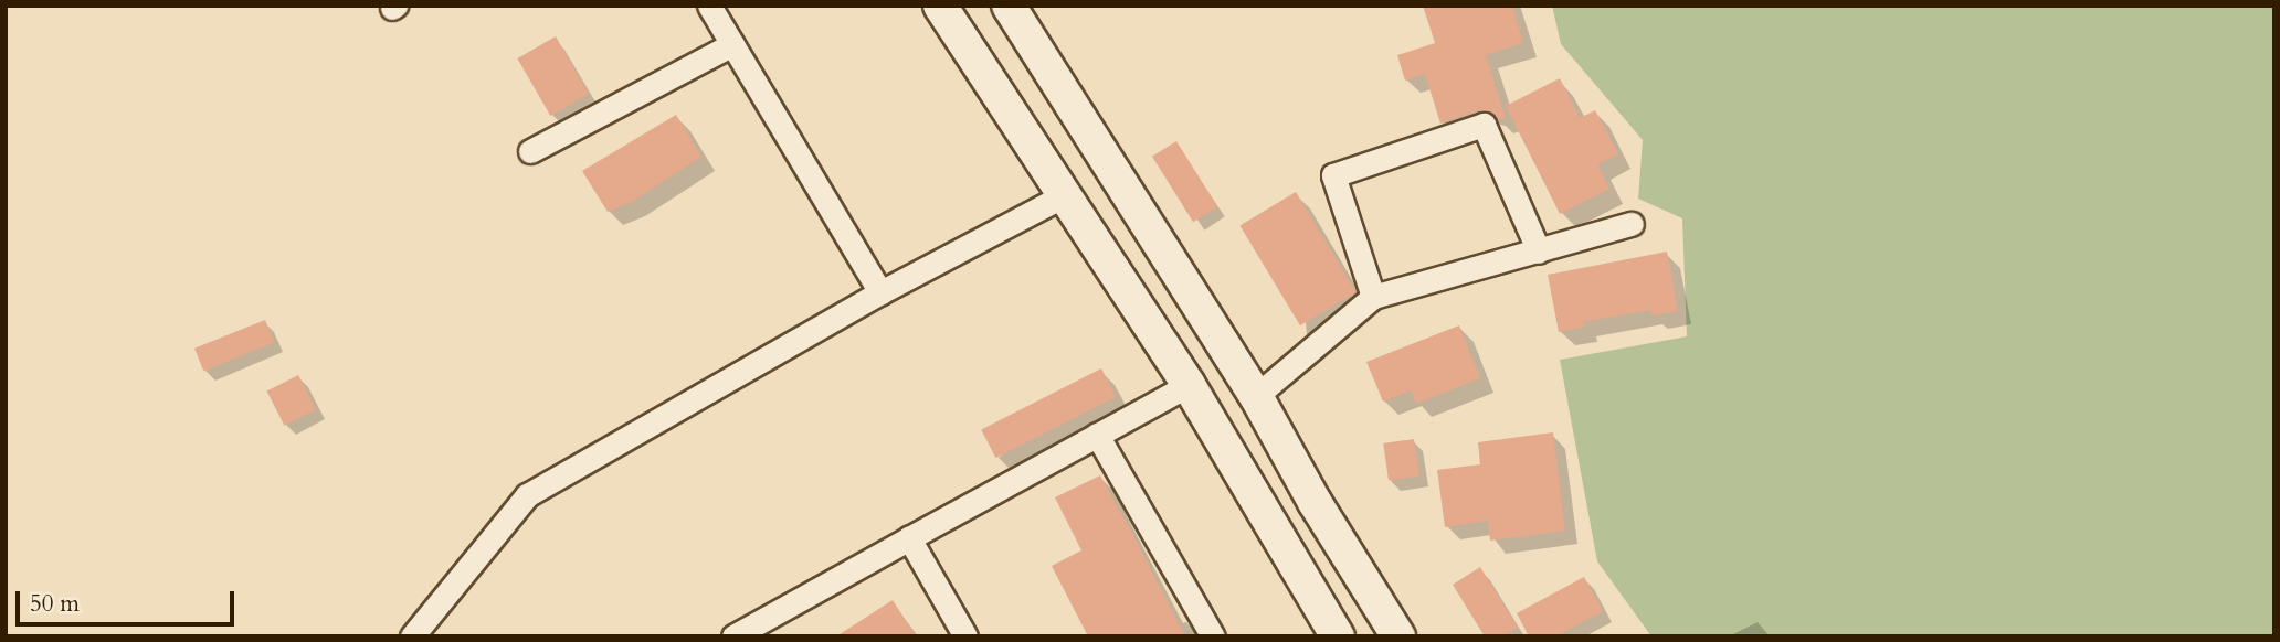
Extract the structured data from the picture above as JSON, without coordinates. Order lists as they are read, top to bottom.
{
  "scale_bar": "50 m"
}
